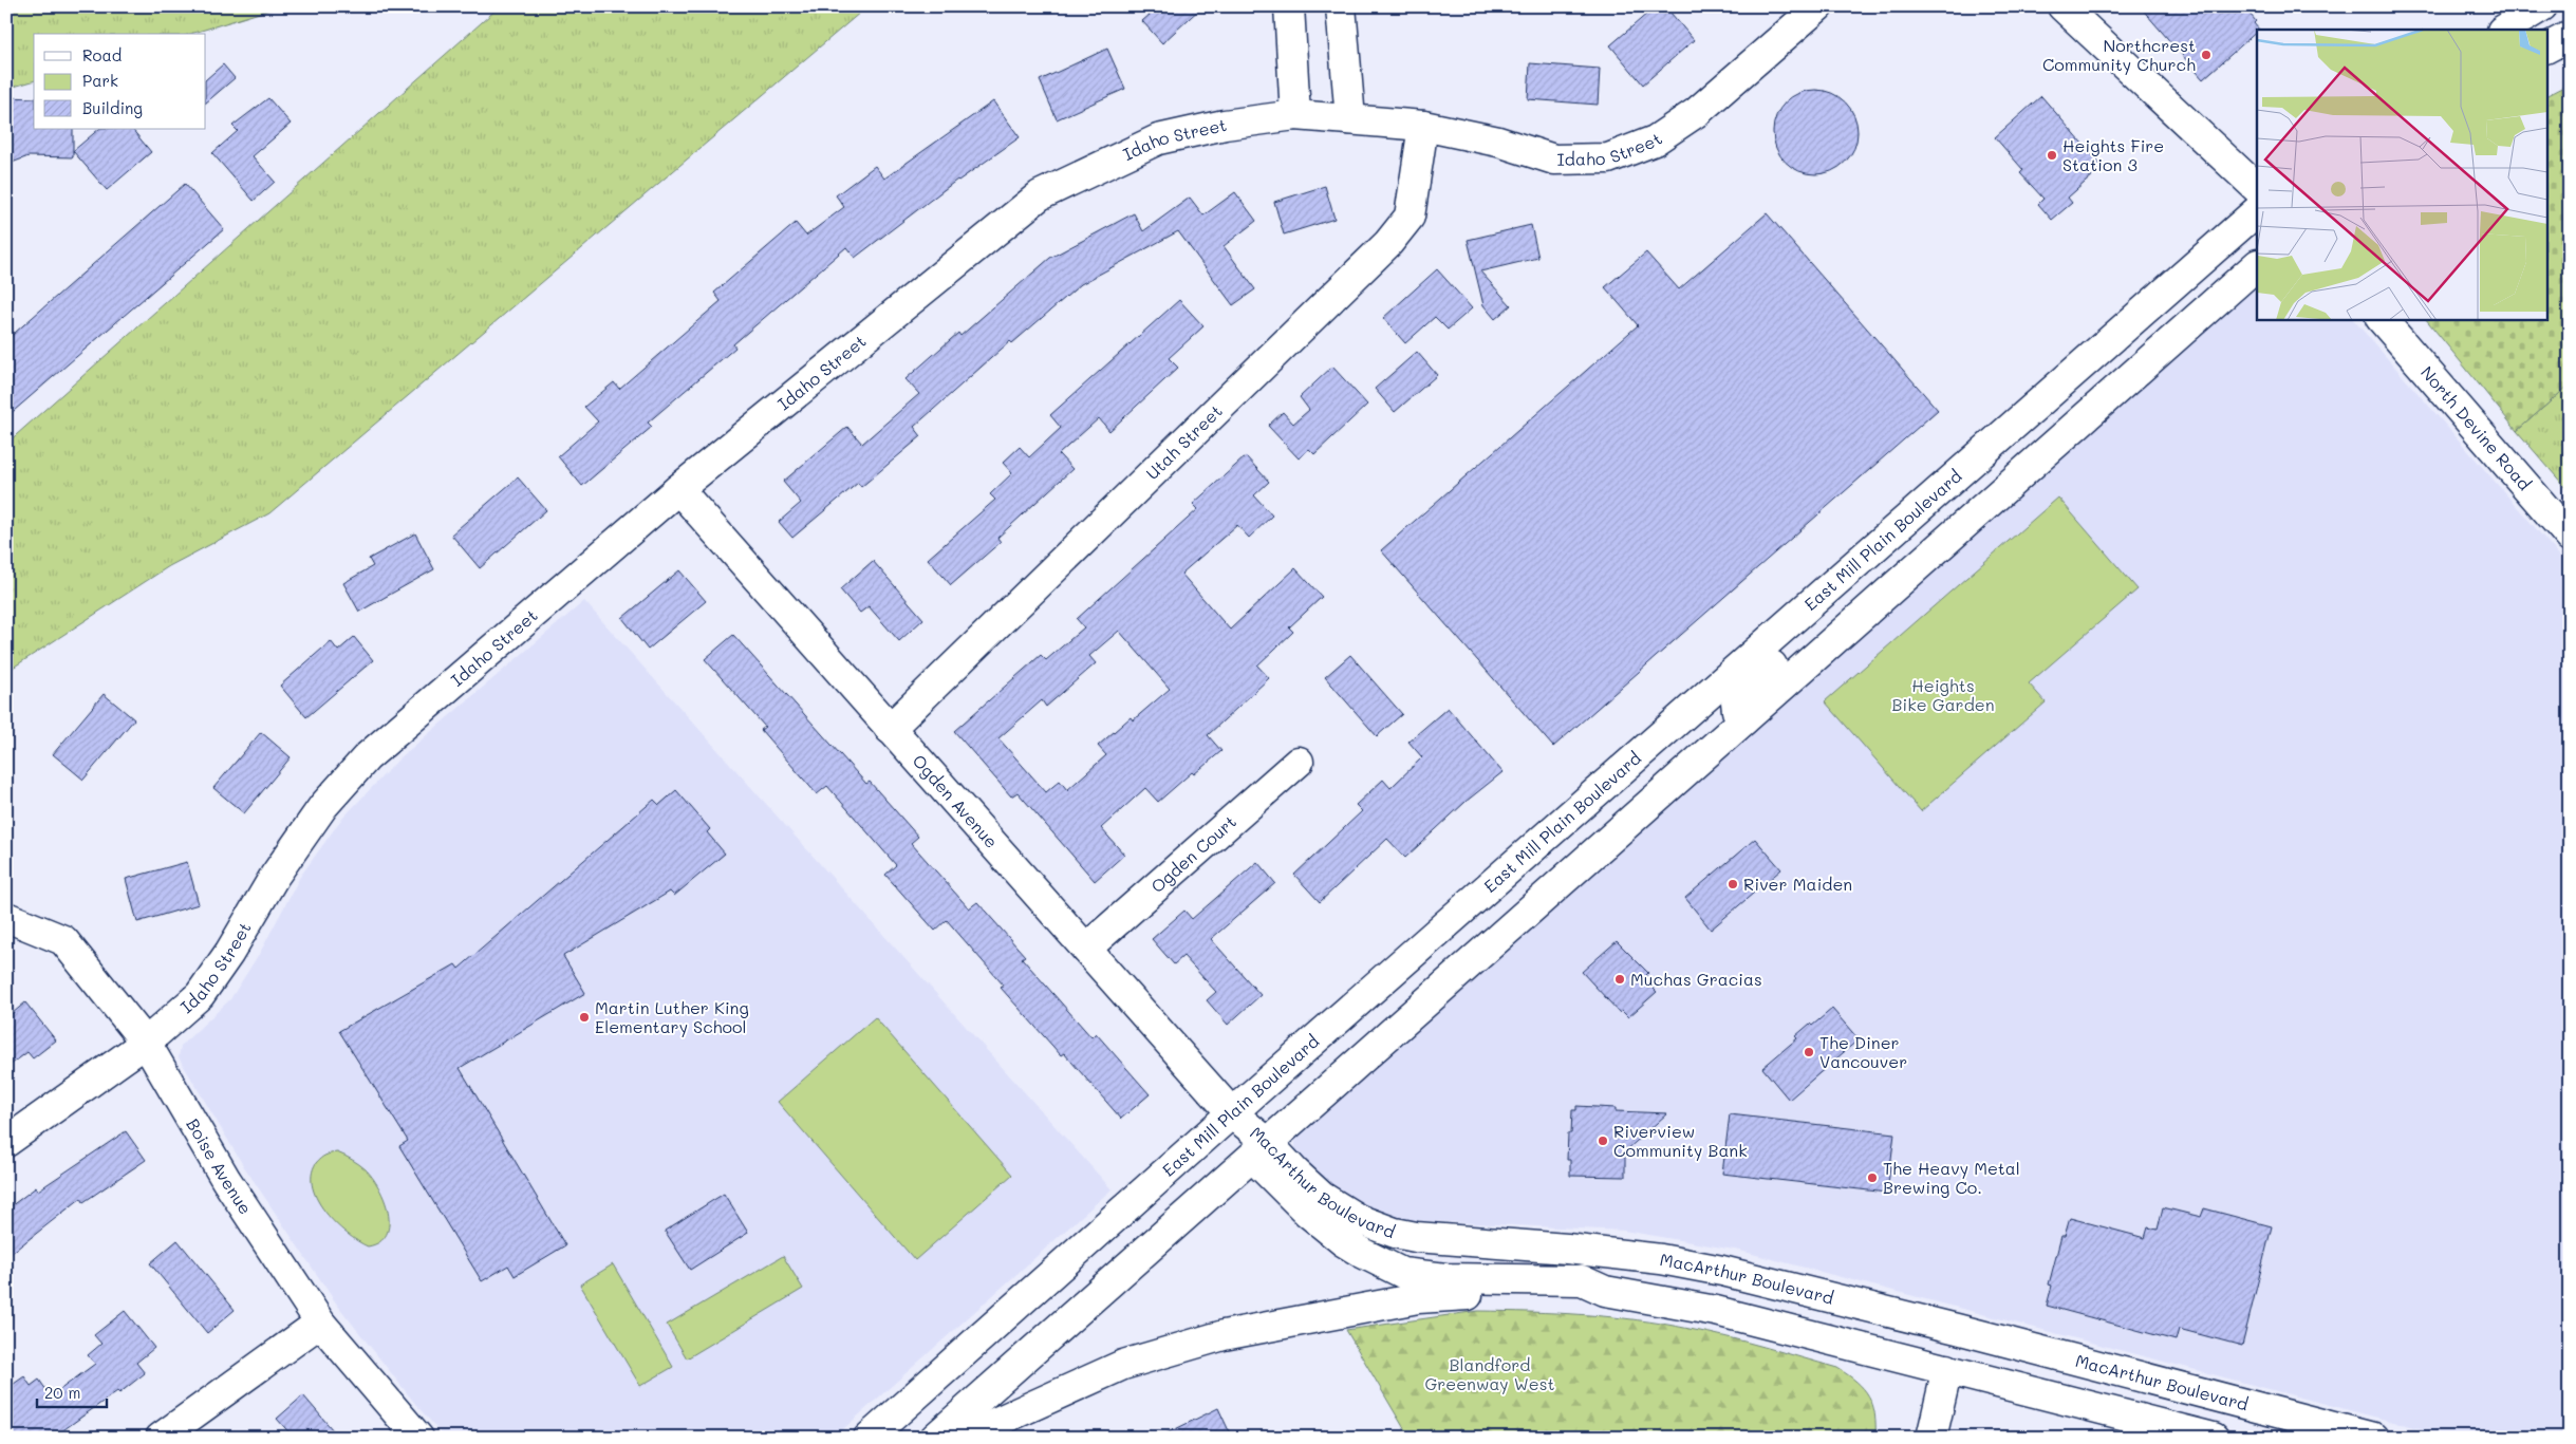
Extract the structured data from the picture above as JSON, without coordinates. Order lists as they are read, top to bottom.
{
  "streets": {
    "street": [
      "Idaho Street",
      "North Devine Road",
      "Utah Street",
      "East Mill Plain Boulevard",
      "Ogden Avenue",
      "Ogden Court",
      "Boise Avenue",
      "MacArthur Boulevard"
    ]
  },
  "crossings": [
    ["Idaho Street", "Utah Street"],
    ["Idaho Street", "Ogden Avenue"],
    ["Idaho Street", "Boise Avenue"],
    ["Utah Street", "Ogden Avenue"],
    ["East Mill Plain Boulevard", "Ogden Avenue"],
    ["East Mill Plain Boulevard", "MacArthur Boulevard"],
    ["Ogden Avenue", "Ogden Court"],
    ["Ogden Avenue", "MacArthur Boulevard"]
  ],
  "parks": ["Heights Bike Garden", "Blandford Greenway West"],
  "places": [
    "Northcrest Community Church",
    "Heights Fire Station 3",
    "River Maiden",
    "Muchas Gracias",
    "Martin Luther King Elementary School",
    "The Diner Vancouver",
    "Riverview Community Bank",
    "The Heavy Metal Brewing Co."
  ],
  "legend": ["Road", "Park", "Building"],
  "scale_bar": "20 m"
}
